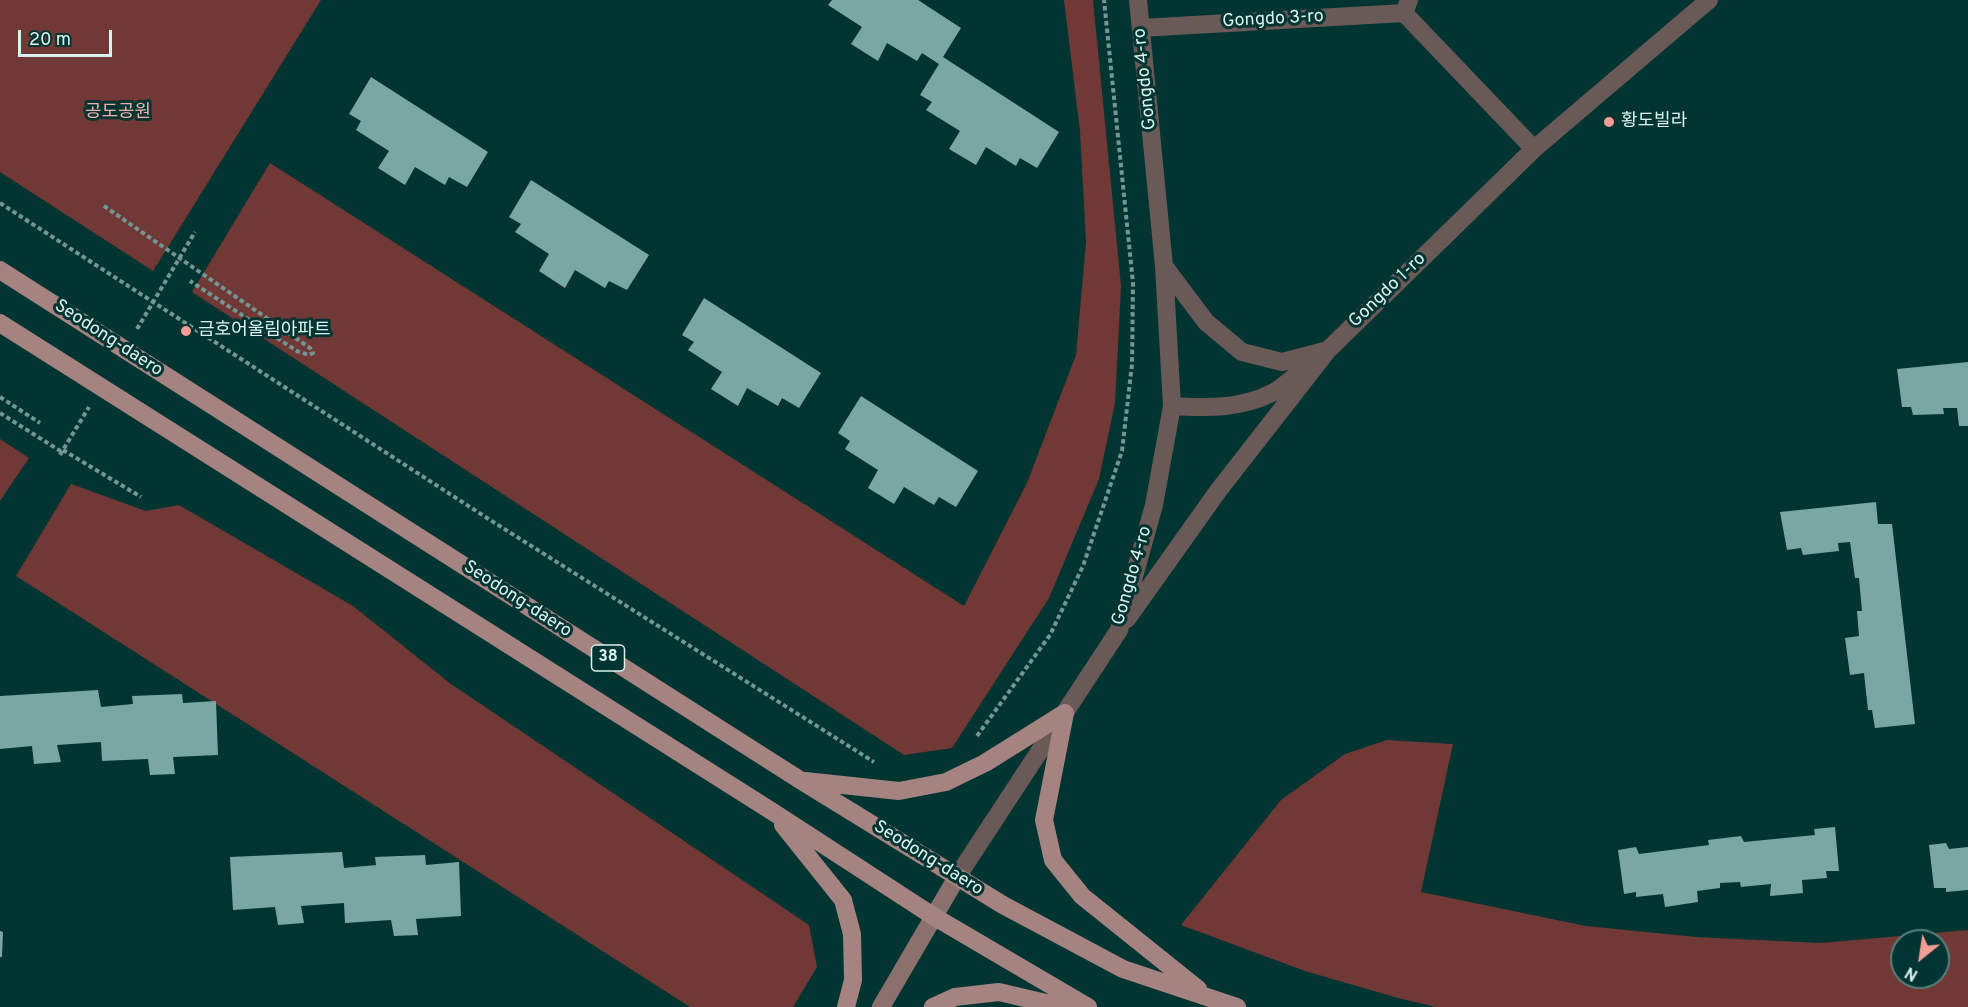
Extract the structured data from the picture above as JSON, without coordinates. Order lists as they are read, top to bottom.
{
  "streets": {
    "main road": ["Seodong-daero", "38"],
    "street": ["Gongdo 3-ro", "Gongdo 4-ro", "Gongdo 1-ro"]
  },
  "crossings": [
    ["Gongdo 3-ro", "Gongdo 4-ro"],
    ["Gongdo 3-ro", "Gongdo 1-ro"],
    ["Gongdo 4-ro", "Gongdo 1-ro"],
    ["Gongdo 4-ro", "Seodong-daero"]
  ],
  "parks": ["공도공원"],
  "places": ["황도빌라", "금호어울림아파트"],
  "scale_bar": "20 m",
  "north": "bottom left"
}
